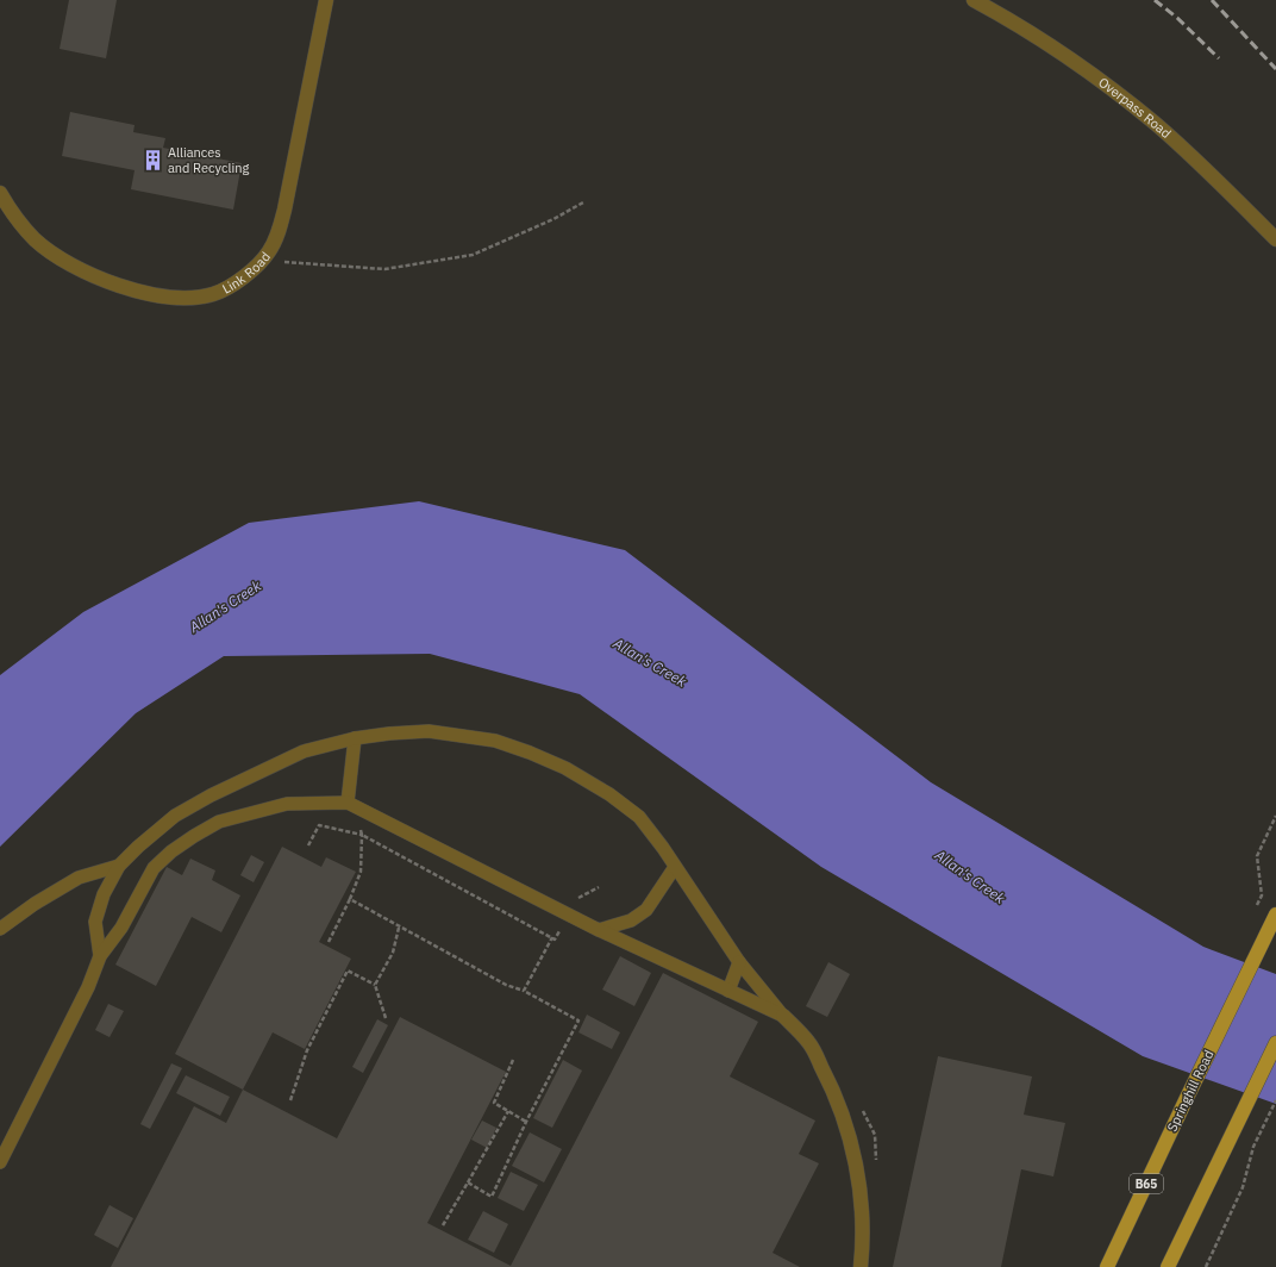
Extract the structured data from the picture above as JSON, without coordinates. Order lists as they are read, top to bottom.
{
  "streets": {
    "main road": ["Springhill Road", "B65"],
    "street": ["Overpass Road", "Link Road"]
  },
  "water": ["Allan's Creek"],
  "places": {
    "building": ["Alliances and Recycling"]
  }
}
